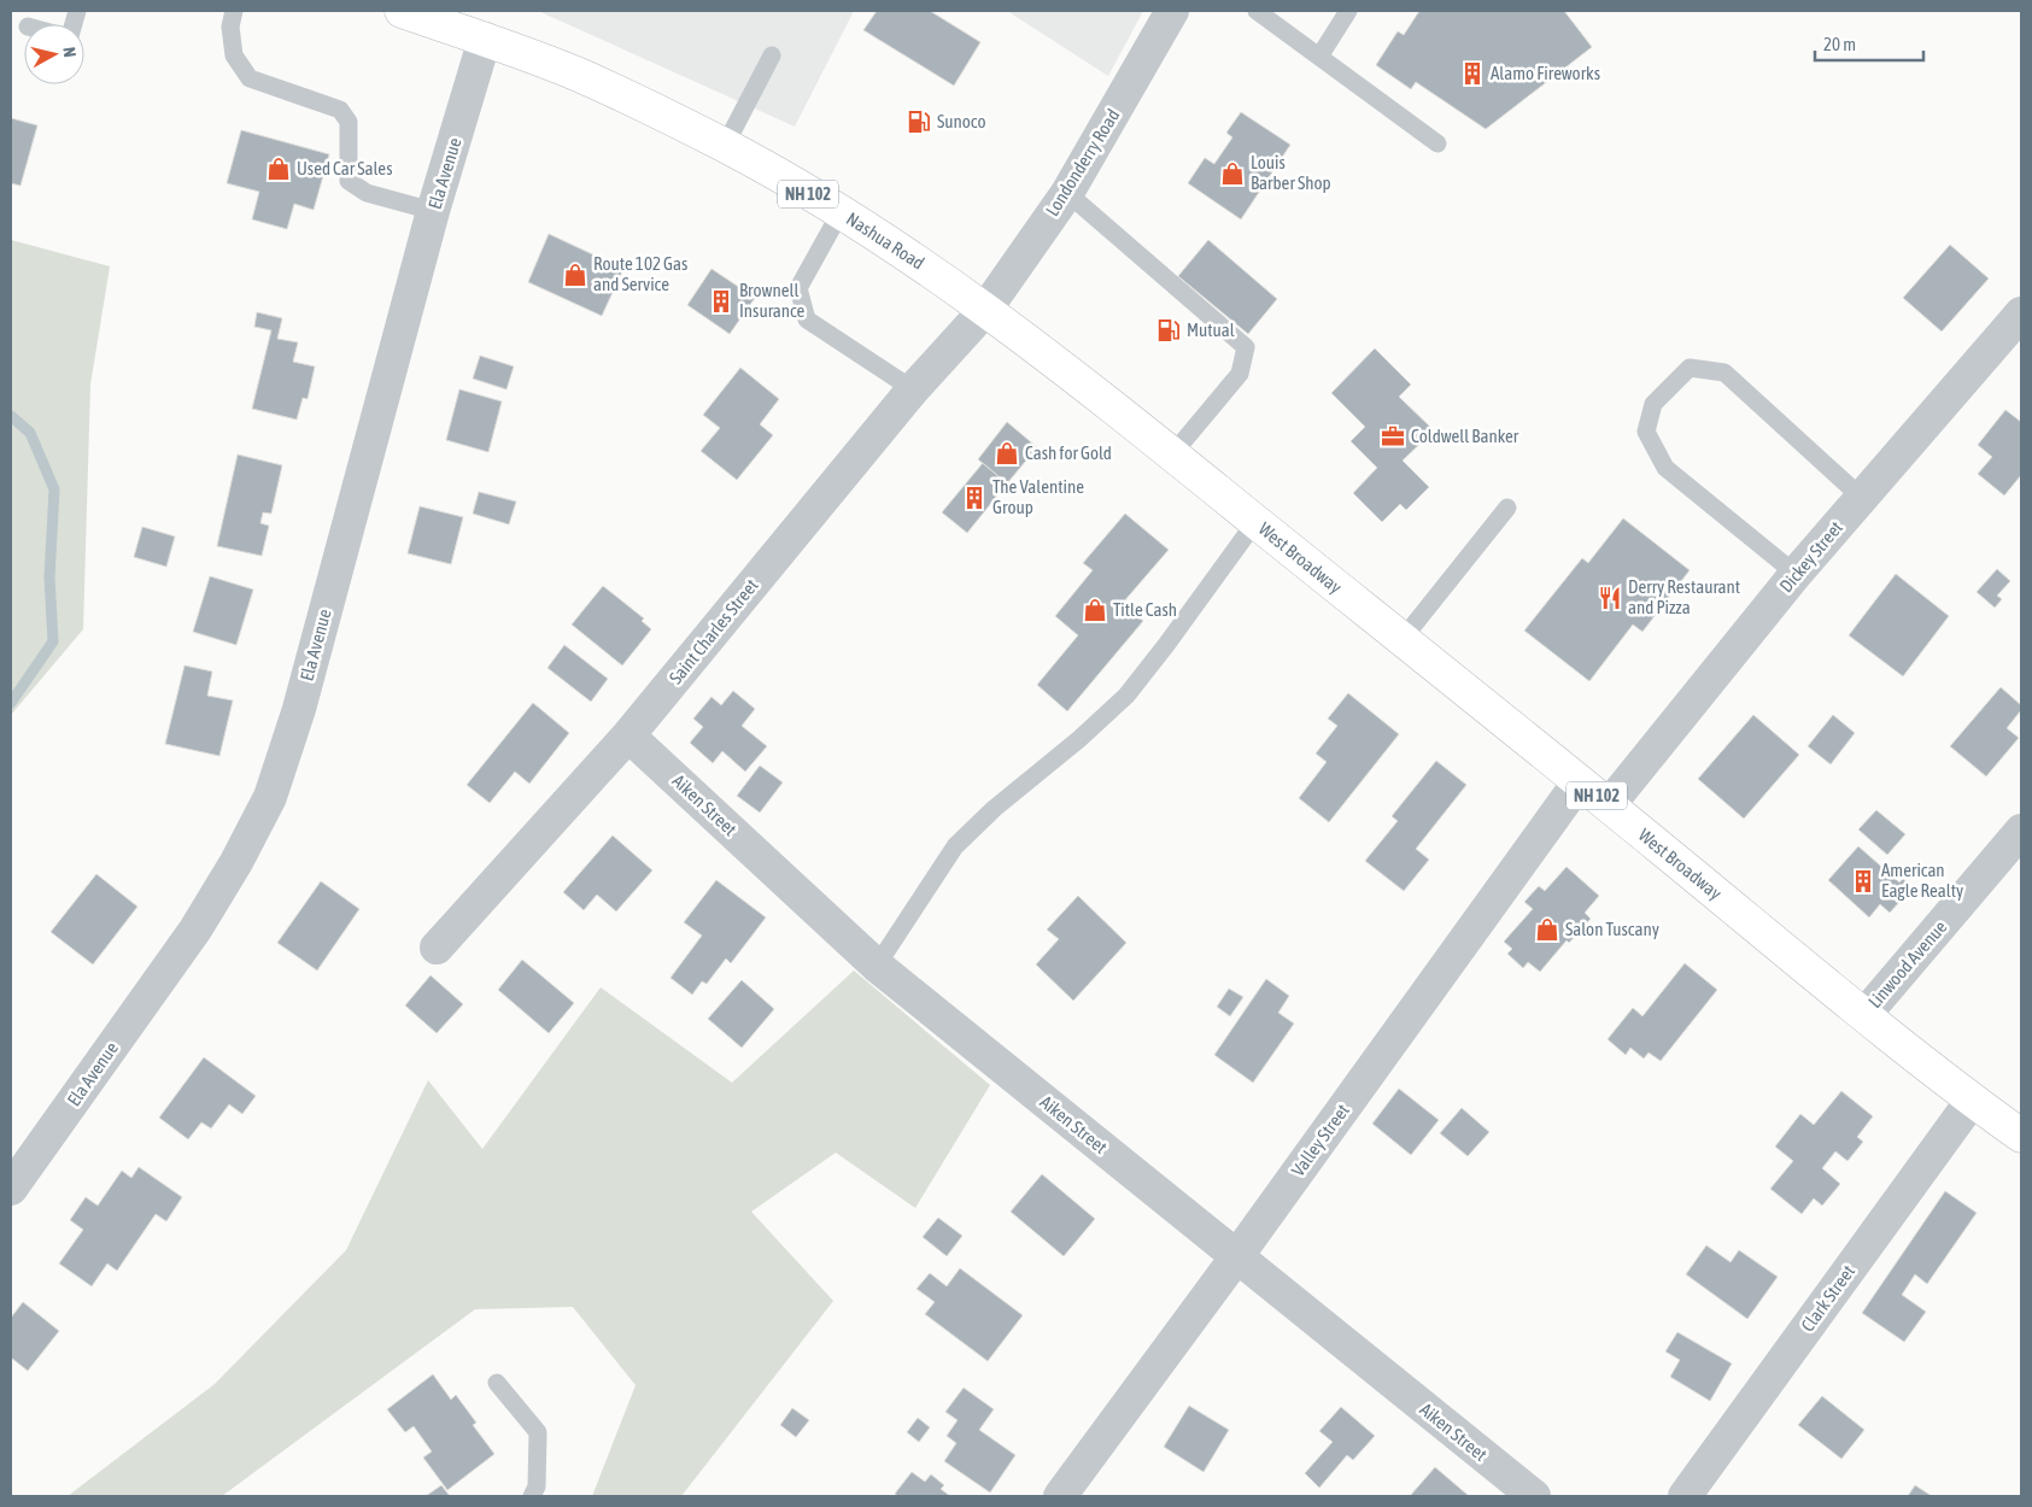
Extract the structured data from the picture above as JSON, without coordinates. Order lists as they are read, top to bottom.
{
  "streets": {
    "main road": ["NH 102", "Nashua Road", "West Broadway"],
    "street": [
      "Londonderry Road",
      "Ela Avenue",
      "Dickey Street",
      "Saint Charles Street",
      "Aiken Street",
      "Linwood Avenue",
      "Valley Street",
      "Clark Street"
    ]
  },
  "crossings": [
    ["Londonderry Road", "Nashua Road"],
    ["Londonderry Road", "Saint Charles Street"],
    ["Ela Avenue", "Nashua Road"],
    ["Nashua Road", "West Broadway"],
    ["Nashua Road", "Saint Charles Street"],
    ["Dickey Street", "West Broadway"],
    ["West Broadway", "Linwood Avenue"],
    ["West Broadway", "Valley Street"],
    ["West Broadway", "Clark Street"],
    ["Saint Charles Street", "Aiken Street"],
    ["Aiken Street", "Valley Street"]
  ],
  "places": {
    "building": [
      "Alamo Fireworks",
      "Brownell Insurance",
      "The Valentine Group",
      "American Eagle Realty"
    ],
    "fuel station": ["Sunoco", "Mutual"],
    "shop": [
      "Used Car Sales",
      "Louis Barber Shop",
      "Route 102 Gas and Service",
      "Cash for Gold",
      "Title Cash",
      "Salon Tuscany"
    ],
    "office": ["Coldwell Banker"],
    "restaurant": ["Derry Restaurant and Pizza"]
  },
  "scale_bar": "20 m",
  "north": "right"
}
